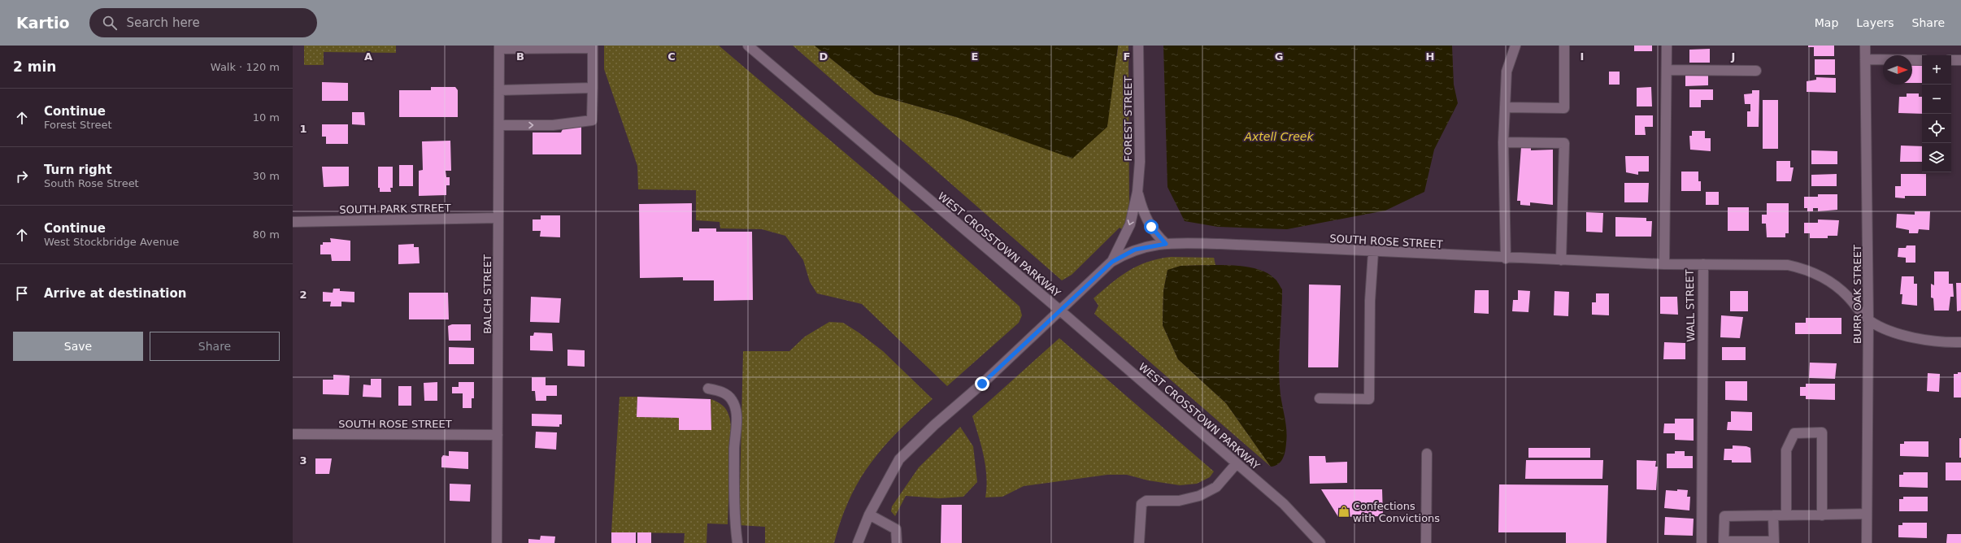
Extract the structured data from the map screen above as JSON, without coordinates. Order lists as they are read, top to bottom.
{
  "streets": {
    "street": [
      "FOREST STREET",
      "SOUTH PARK STREET",
      "SOUTH ROSE STREET",
      "WEST CROSSTOWN PARKWAY",
      "BALCH STREET",
      "BURR OAK STREET",
      "WALL STREET"
    ]
  },
  "crossings": [
    ["FOREST STREET", "SOUTH ROSE STREET"],
    ["SOUTH PARK STREET", "BALCH STREET"],
    ["SOUTH ROSE STREET", "BALCH STREET"],
    ["SOUTH ROSE STREET", "WALL STREET"]
  ],
  "water": ["Axtell Creek"],
  "places": {
    "shop": ["Confections with Convictions"]
  },
  "north": "right",
  "page": {
    "header": "Kartio",
    "search": "Search here",
    "nav": ["Map", "Layers", "Share"],
    "heading": ["2 min", "Walk · 120 m"],
    "map_buttons": ["+", "−"],
    "list": [
      ["Continue", "Forest Street", "10 m"],
      ["Turn right", "South Rose Street", "30 m"],
      ["Continue", "West Stockbridge Avenue", "80 m"],
      "Arrive at destination"
    ],
    "buttons": ["Save", "Share"]
  },
  "grid": {
    "columns": [
      "A",
      "B",
      "C",
      "D",
      "E",
      "F",
      "G",
      "H",
      "I",
      "J"
    ],
    "rows": ["1", "2", "3"]
  }
}
